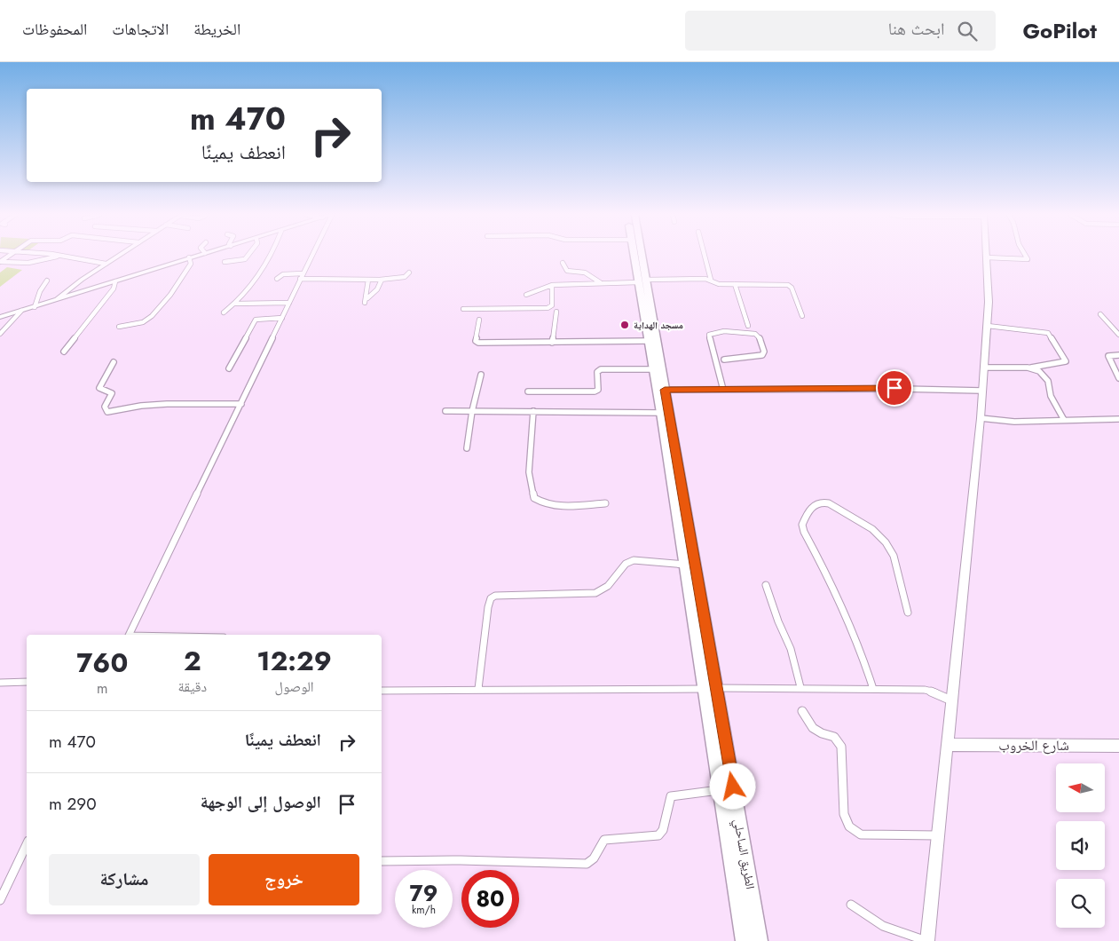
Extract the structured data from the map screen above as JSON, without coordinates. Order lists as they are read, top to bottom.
{
  "streets": {
    "highway": ["الطريق الساحلي"],
    "main road": ["شارع الخروب"]
  },
  "places": ["مسجد الهداية"],
  "north": "left",
  "page": {
    "header": "GoPilot",
    "search": "ابحث هنا",
    "nav": ["الخريطة", "الاتجاهات", "المحفوظات"],
    "turn": ["470 m", "انعطف يمينًا"],
    "eta": [
      "12:29",
      "الوصول",
      "2",
      "دقيقة",
      "760",
      "m"
    ],
    "list": [
      {
        "name": "انعطف يمينًا",
        "value": "470 m"
      },
      {
        "name": "الوصول إلى الوجهة",
        "value": "290 m"
      }
    ],
    "buttons": ["خروج", "مشاركة"],
    "speed": "79 km/h",
    "limit": "80"
  }
}
